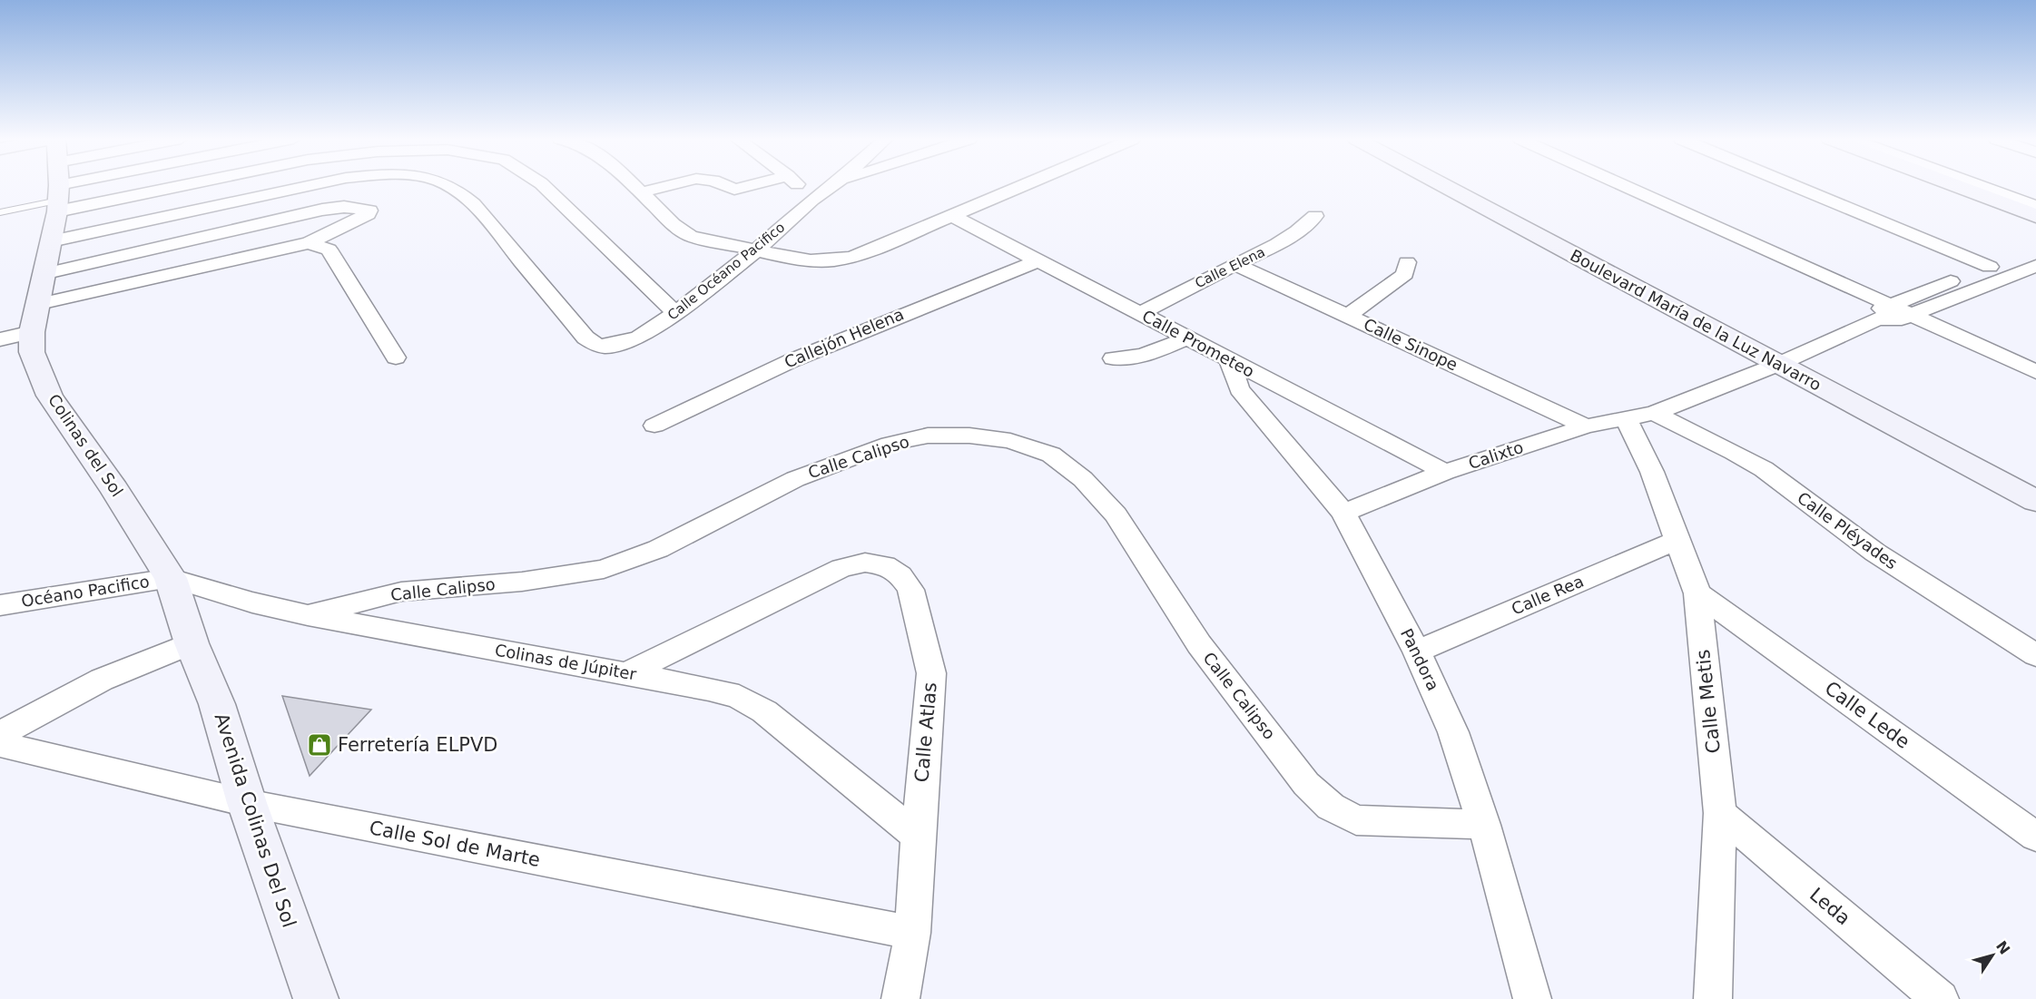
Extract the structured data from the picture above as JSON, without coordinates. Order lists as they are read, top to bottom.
{
  "streets": {
    "street": [
      "Calle Elena",
      "Calle Océano Pacifico",
      "Boulevard María de la Luz Navarro",
      "Callejón Helena",
      "Calle Prometeo",
      "Calle Sinope",
      "Colinas del Sol",
      "Calixto",
      "Calle Calipso",
      "Calle Pléyades",
      "Océano Pacifico",
      "Calle Rea",
      "Pandora",
      "Colinas de Júpiter",
      "Calle Metis",
      "Calle Lede",
      "Calle Atlas",
      "Avenida Colinas Del Sol",
      "Calle Sol de Marte",
      "Leda"
    ]
  },
  "crossings": [
    ["Calle Elena", "Calle Prometeo"],
    ["Calle Elena", "Calle Sinope"],
    ["Calle Océano Pacifico", "Colinas del Sol"],
    ["Boulevard María de la Luz Navarro", "Calixto"],
    ["Callejón Helena", "Calle Prometeo"],
    ["Calle Prometeo", "Calixto"],
    ["Calle Prometeo", "Pandora"],
    ["Calle Sinope", "Calixto"],
    ["Colinas del Sol", "Océano Pacifico"],
    ["Colinas del Sol", "Colinas de Júpiter"],
    ["Colinas del Sol", "Avenida Colinas Del Sol"],
    ["Calixto", "Calle Pléyades"],
    ["Calixto", "Pandora"],
    ["Calixto", "Calle Metis"],
    ["Calle Calipso", "Pandora"],
    ["Calle Calipso", "Colinas de Júpiter"],
    ["Calle Pléyades", "Calle Metis"],
    ["Océano Pacifico", "Colinas de Júpiter"],
    ["Calle Rea", "Pandora"],
    ["Calle Rea", "Calle Metis"],
    ["Colinas de Júpiter", "Calle Atlas"],
    ["Calle Metis", "Calle Lede"],
    ["Calle Metis", "Leda"],
    ["Calle Atlas", "Calle Sol de Marte"],
    ["Avenida Colinas Del Sol", "Calle Sol de Marte"]
  ],
  "places": {
    "shop": ["Ferretería ELPVD"]
  },
  "north": "top right"
}
